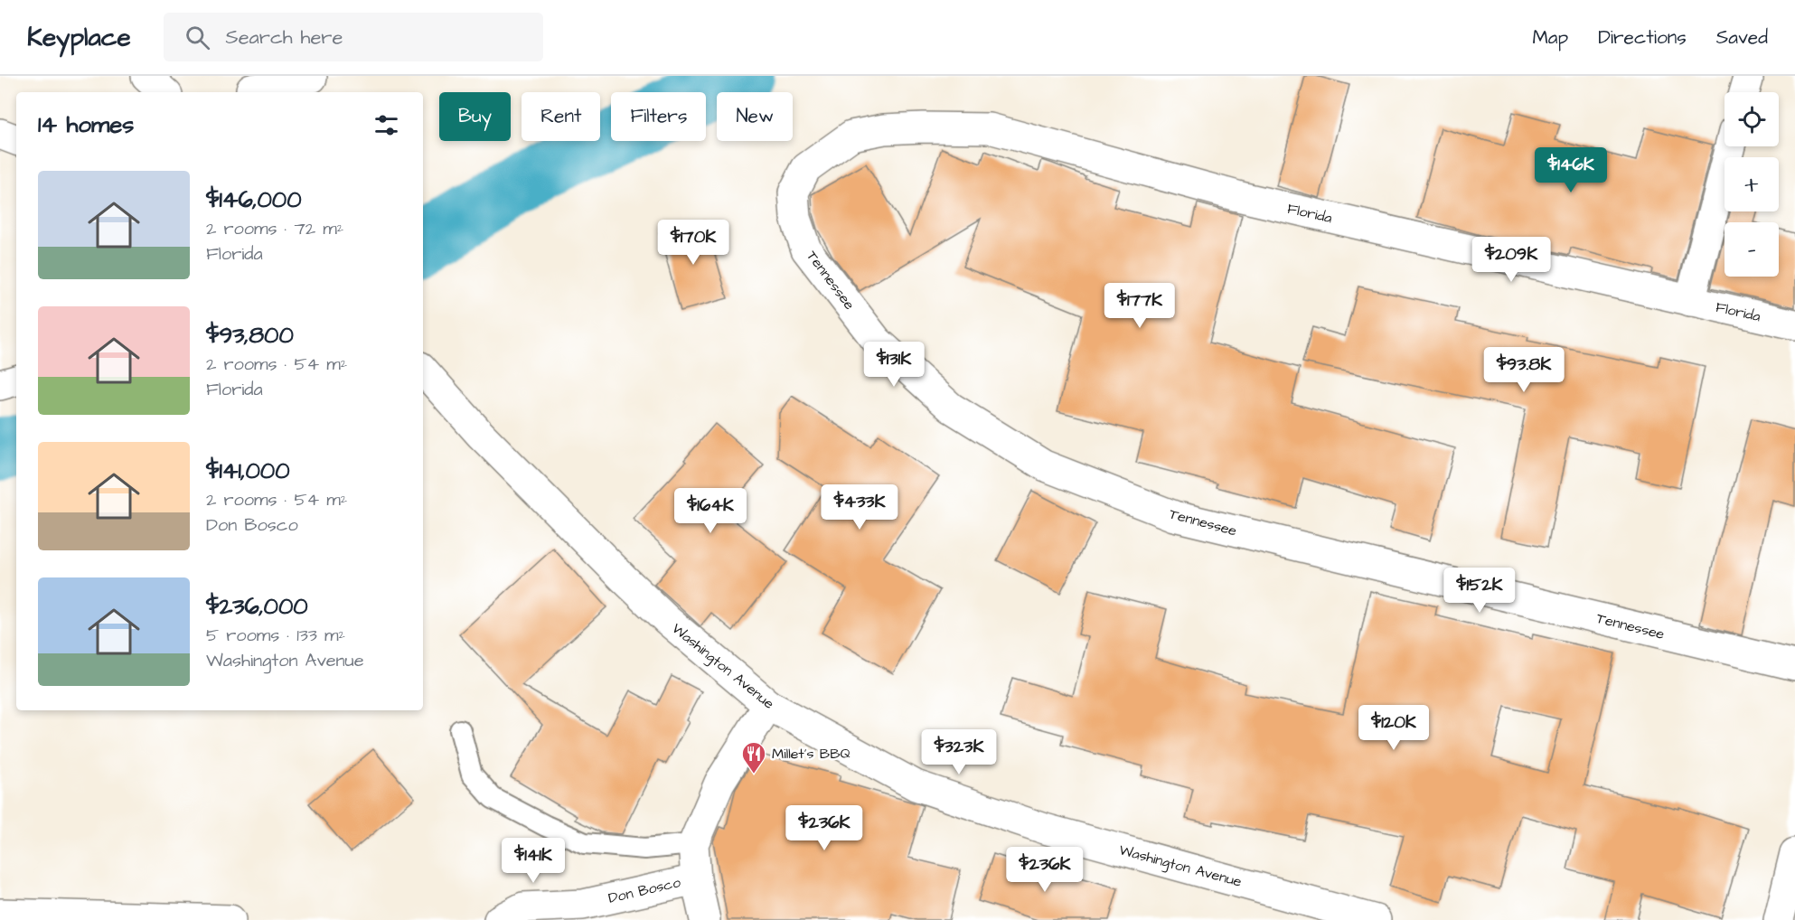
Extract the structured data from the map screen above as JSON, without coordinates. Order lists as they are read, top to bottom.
{
  "streets": {
    "street": [
      "Florida",
      "Tennessee",
      "Washington Avenue",
      "Don Bosco"
    ]
  },
  "crossings": [
    ["Florida", "Tennessee"]
  ],
  "places": {
    "restaurant": ["Millet's BBQ"]
  },
  "page": {
    "header": "Keyplace",
    "search": "Search here",
    "nav": ["Map", "Directions", "Saved"],
    "map_buttons": ["+", "−"],
    "chip": [
      "Buy",
      "Rent",
      "Filters",
      "New"
    ],
    "heading": "14 homes",
    "price": [
      "$146K",
      "$170K",
      "$209K",
      "$177K",
      "$131K",
      "$93.8K",
      "$433K",
      "$164K",
      "$152K",
      "$120K",
      "$323K",
      "$236K",
      "$141K",
      "$236K"
    ],
    "list": [
      {
        "name": "$146,000",
        "note": "2 rooms · 72 m² · Florida"
      },
      {
        "name": "$93,800",
        "note": "2 rooms · 54 m² · Florida"
      },
      {
        "name": "$141,000",
        "note": "2 rooms · 54 m² · Don Bosco"
      },
      {
        "name": "$236,000",
        "note": "5 rooms · 133 m² · Washington Avenue"
      }
    ]
  }
}
